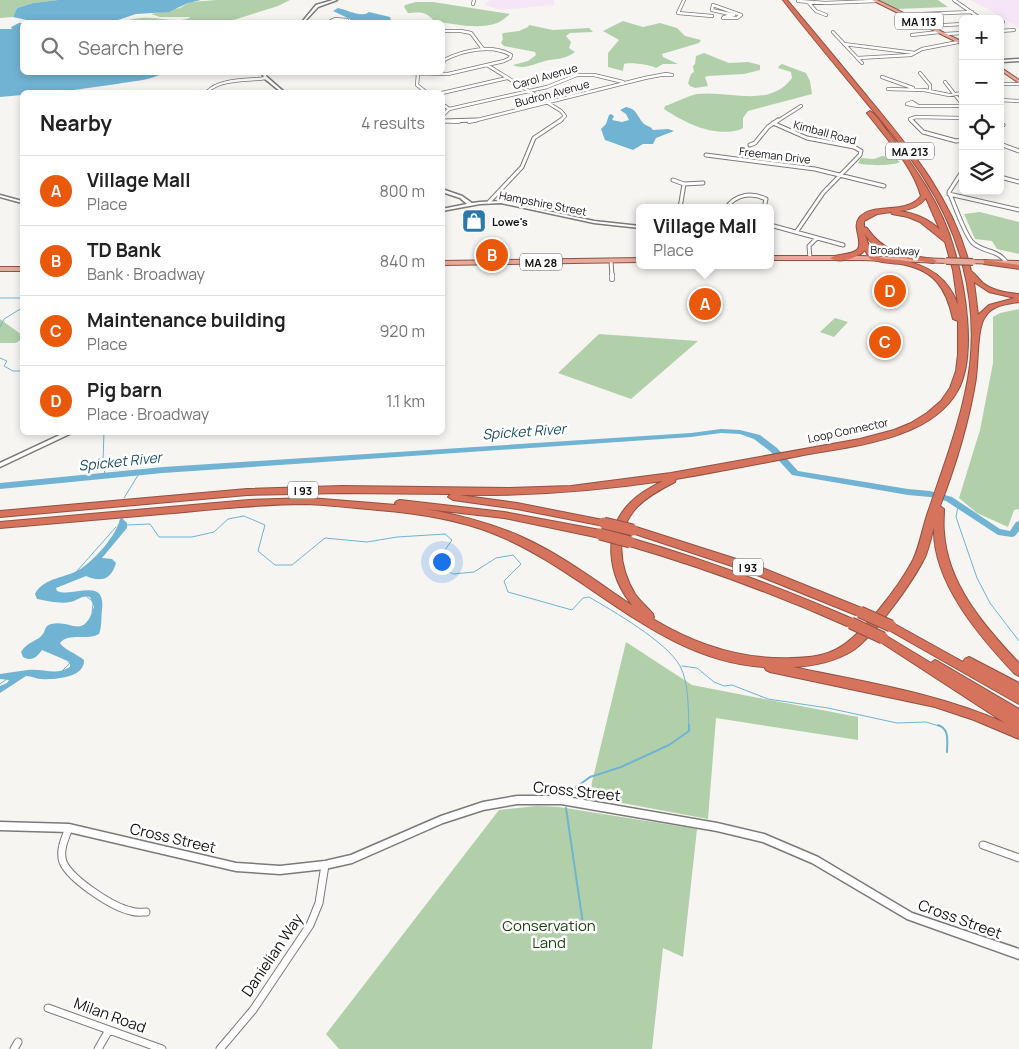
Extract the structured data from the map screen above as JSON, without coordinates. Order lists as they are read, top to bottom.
{
  "streets": {
    "highway": ["MA 213", "Loop Connector", "I 93"],
    "main road": ["MA 113", "Broadway", "MA 28"],
    "street": [
      "Carol Avenue",
      "Budron Avenue",
      "Kimball Road",
      "Freeman Drive",
      "Hampshire Street",
      "Cross Street",
      "Danielian Way",
      "Milan Road"
    ]
  },
  "crossings": [
    ["Carol Avenue", "Budron Avenue"],
    ["Kimball Road", "Freeman Drive"],
    ["Cross Street", "Danielian Way"]
  ],
  "water": ["Spicket River"],
  "parks": ["Conservation Land"],
  "places": {
    "shop": ["Lowe's"]
  },
  "page": {
    "map_buttons": ["+", "−"],
    "search": "Search here",
    "heading": ["Nearby", "4 results"],
    "list": [
      {
        "mark": "A",
        "name": "Village Mall",
        "note": "Place",
        "value": "800 m"
      },
      {
        "mark": "B",
        "name": "TD Bank",
        "note": "Bank · Broadway",
        "value": "840 m"
      },
      {
        "mark": "C",
        "name": "Maintenance building",
        "note": "Place",
        "value": "920 m"
      },
      {
        "mark": "D",
        "name": "Pig barn",
        "note": "Place · Broadway",
        "value": "1.1 km"
      }
    ],
    "popup": ["Village Mall", "Place"],
    "pins": [
      "B",
      "D",
      "A",
      "C"
    ]
  }
}
